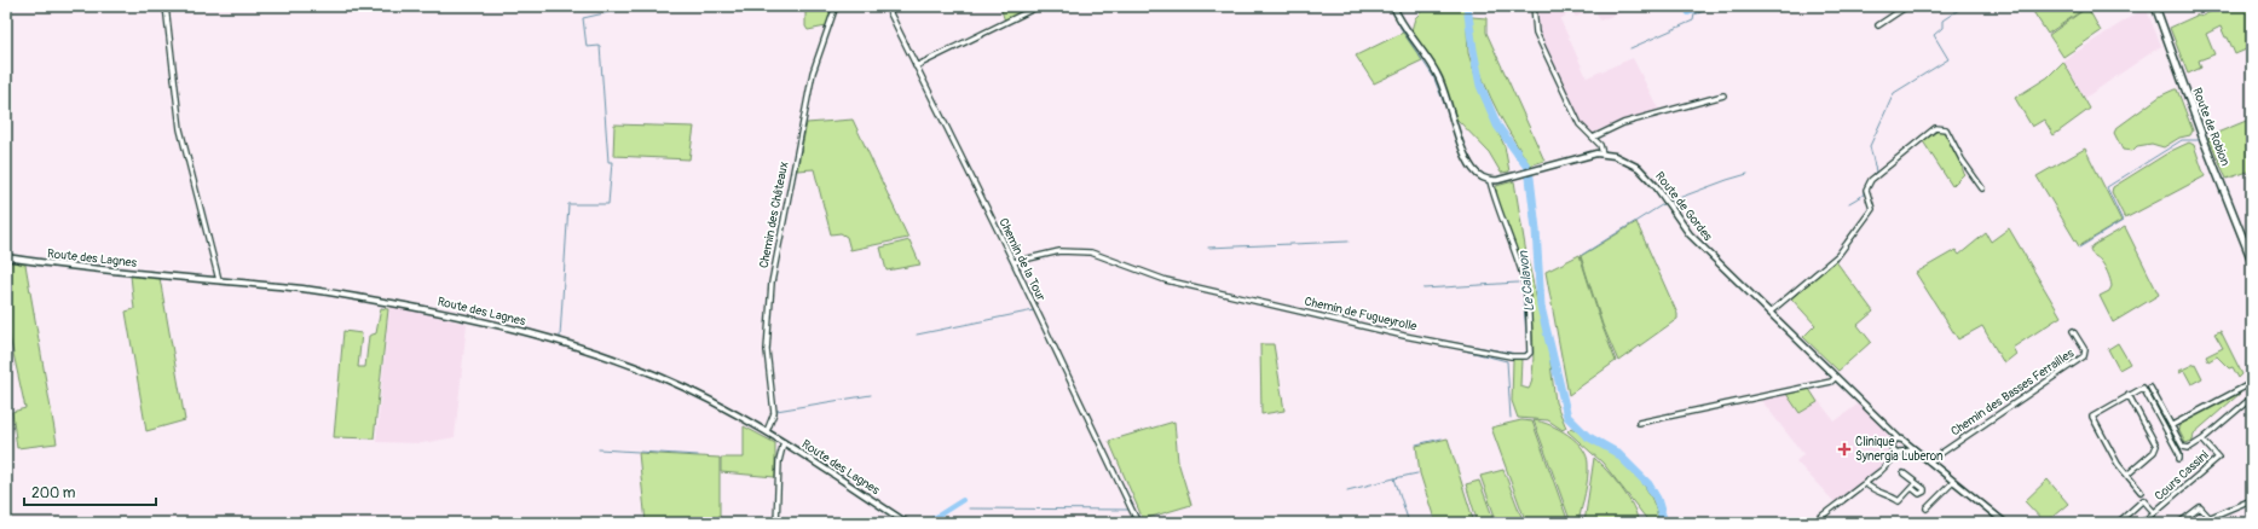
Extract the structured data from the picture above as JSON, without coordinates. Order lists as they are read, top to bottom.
{
  "streets": {
    "main road": ["Route de Robion"],
    "street": [
      "Route de Gordes",
      "Chemin des Châteaux",
      "Route des Lagnes",
      "Chemin de la Tour",
      "Chemin de Fugueyrolle",
      "Chemin des Basses Ferrailles",
      "Cours Cassini"
    ]
  },
  "crossings": [
    ["Chemin des Châteaux", "Route des Lagnes"],
    ["Chemin de la Tour", "Chemin de Fugueyrolle"]
  ],
  "water": ["Le Calavon"],
  "places": {
    "health": ["Clinique Synergia Luberon"]
  },
  "scale_bar": "200 m"
}
